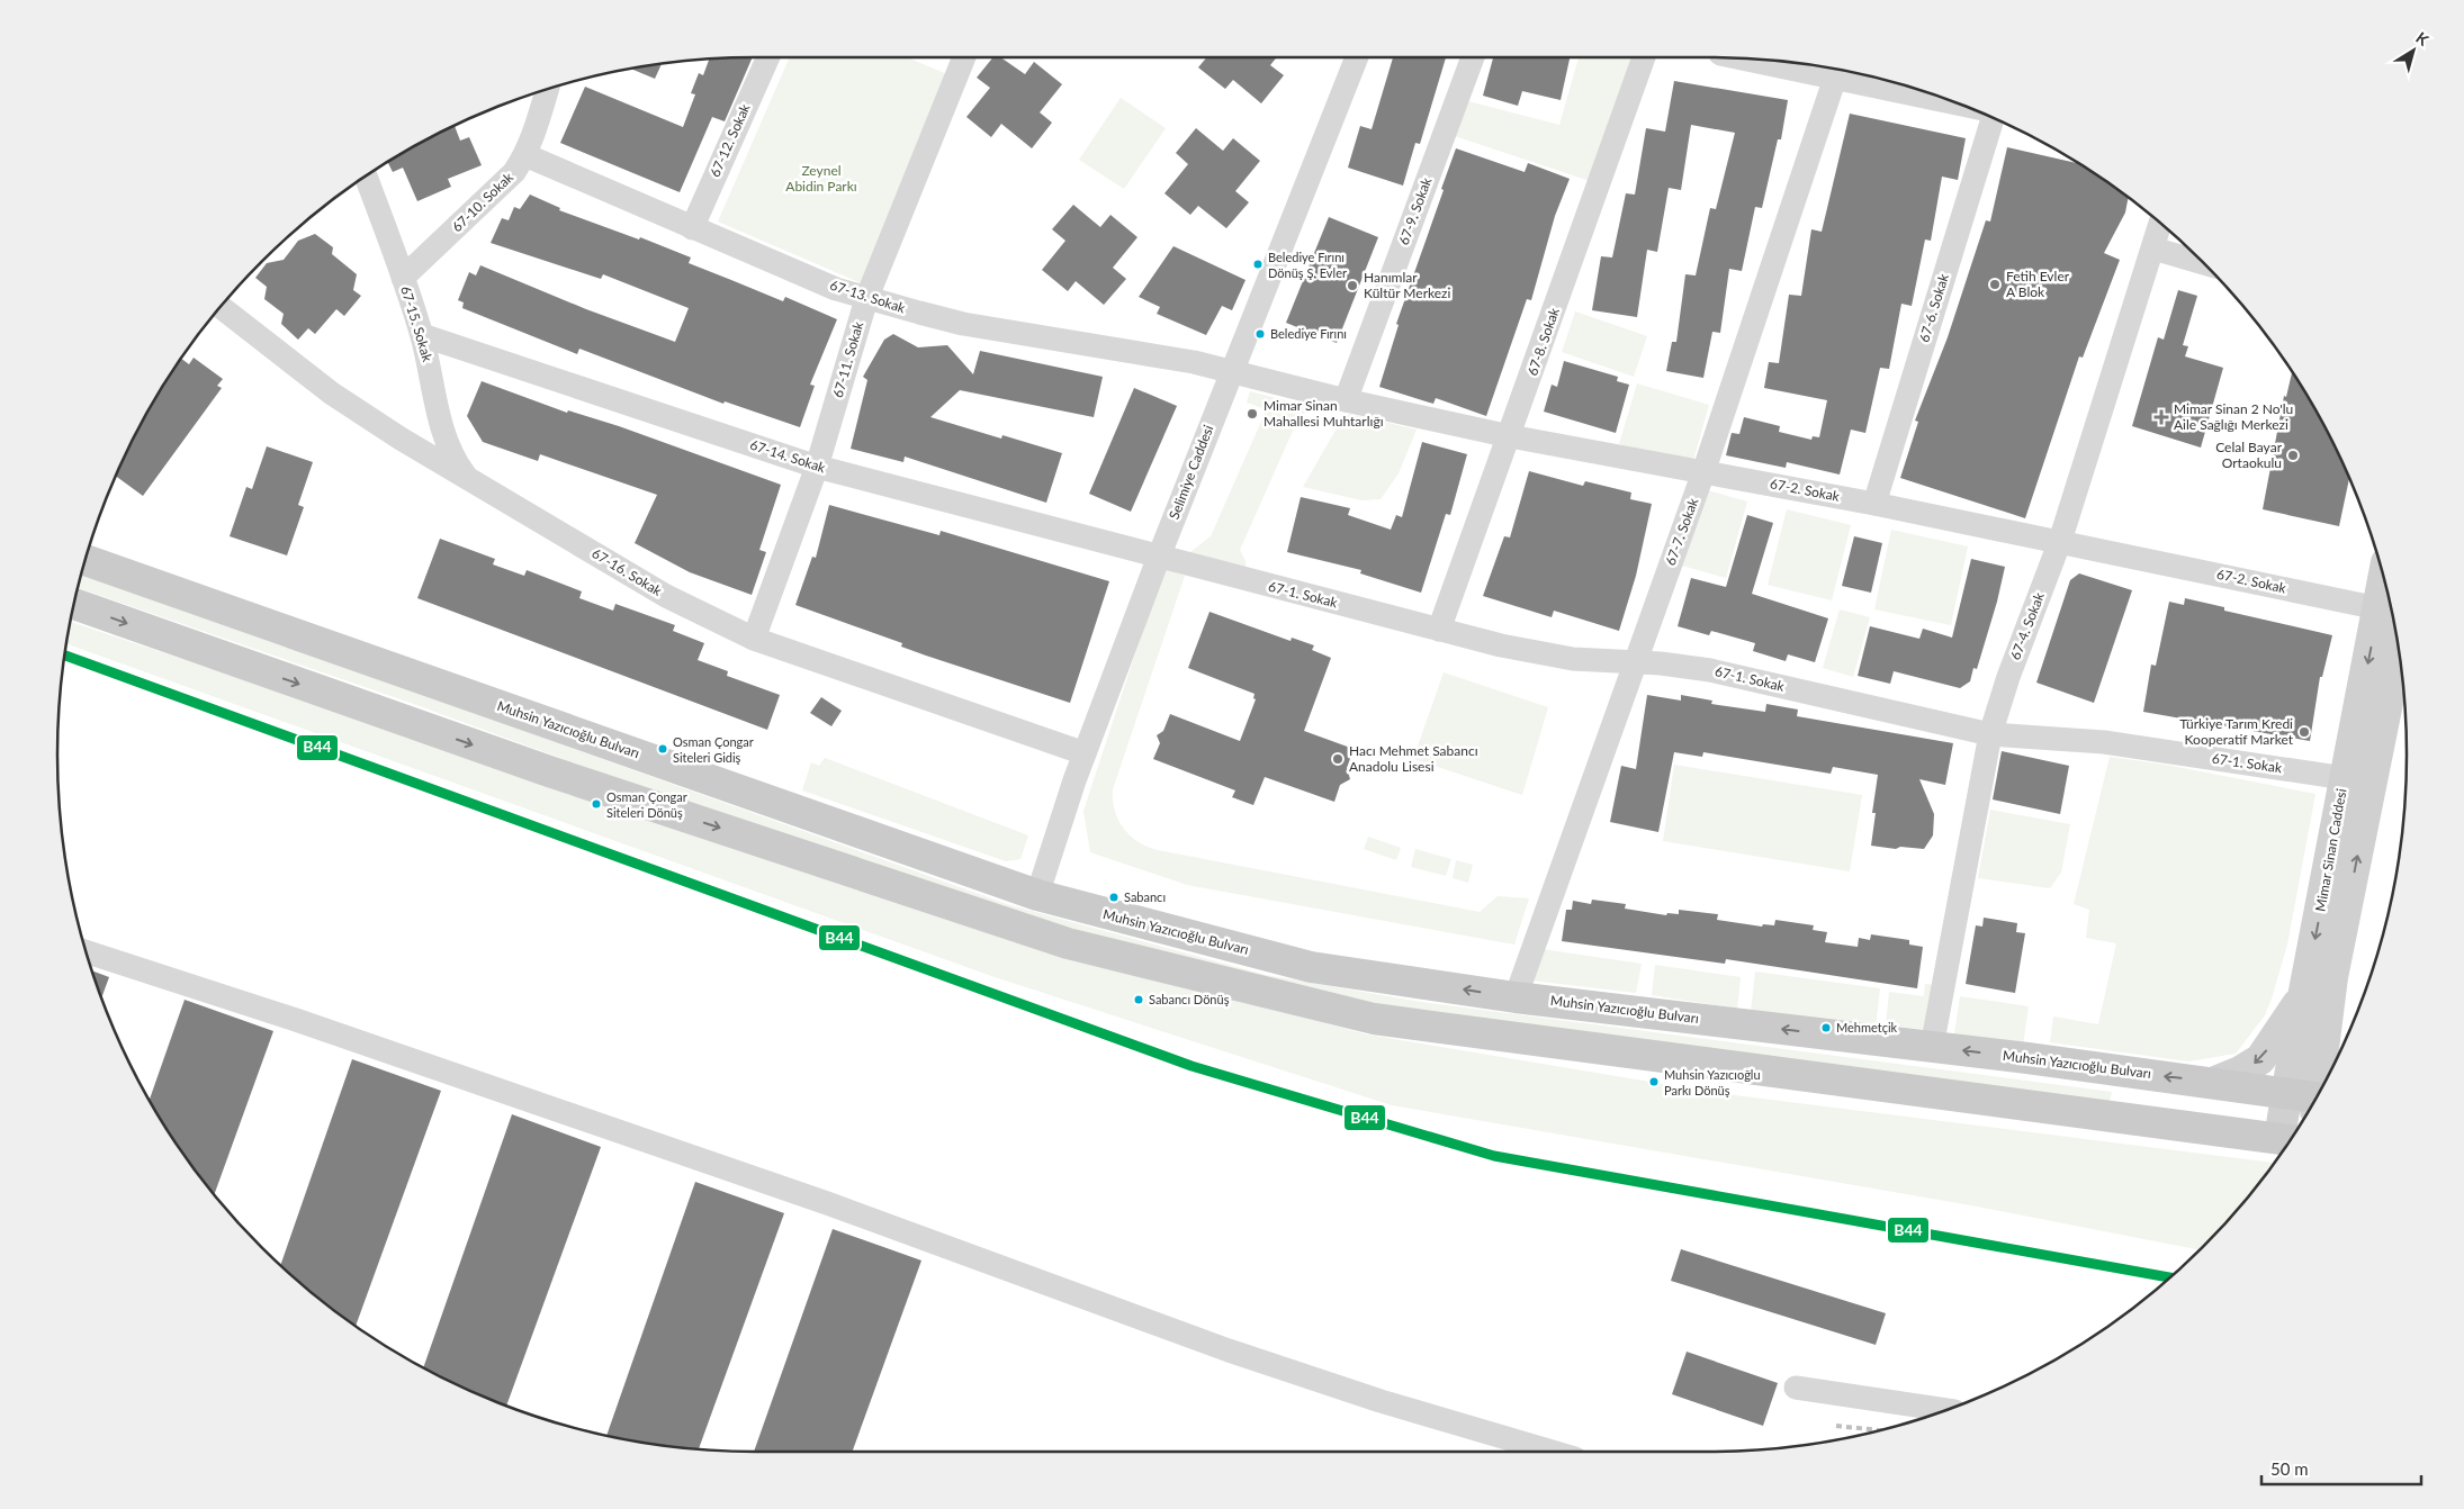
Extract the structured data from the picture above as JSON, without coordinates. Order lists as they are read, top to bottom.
{
  "streets": {
    "main road": ["Muhsin Yazıcıoğlu Bulvarı"],
    "street": [
      "67-12. Sokak",
      "67-10. Sokak",
      "67-9. Sokak",
      "67-13. Sokak",
      "67-6. Sokak",
      "67-15. Sokak",
      "67-8. Sokak",
      "67-11. Sokak",
      "67-14. Sokak",
      "Selimiye Caddesi",
      "67-2. Sokak",
      "67-7. Sokak",
      "67-16. Sokak",
      "67-1. Sokak",
      "67-4. Sokak",
      "Mimar Sinan Caddesi"
    ]
  },
  "crossings": [
    ["67-12. Sokak", "67-13. Sokak"],
    ["67-10. Sokak", "67-13. Sokak"],
    ["67-10. Sokak", "67-15. Sokak"],
    ["67-9. Sokak", "67-2. Sokak"],
    ["67-13. Sokak", "67-11. Sokak"],
    ["67-13. Sokak", "Selimiye Caddesi"],
    ["67-13. Sokak", "67-2. Sokak"],
    ["67-6. Sokak", "67-2. Sokak"],
    ["67-15. Sokak", "67-14. Sokak"],
    ["67-15. Sokak", "67-16. Sokak"],
    ["67-8. Sokak", "67-2. Sokak"],
    ["67-8. Sokak", "67-1. Sokak"],
    ["67-11. Sokak", "67-14. Sokak"],
    ["67-11. Sokak", "67-16. Sokak"],
    ["67-14. Sokak", "Selimiye Caddesi"],
    ["67-14. Sokak", "67-1. Sokak"],
    ["Selimiye Caddesi", "67-2. Sokak"],
    ["Selimiye Caddesi", "67-16. Sokak"],
    ["Selimiye Caddesi", "67-1. Sokak"],
    ["Selimiye Caddesi", "Muhsin Yazıcıoğlu Bulvarı"],
    ["67-2. Sokak", "67-7. Sokak"],
    ["67-2. Sokak", "67-4. Sokak"],
    ["67-2. Sokak", "Mimar Sinan Caddesi"],
    ["67-7. Sokak", "67-1. Sokak"],
    ["67-7. Sokak", "Muhsin Yazıcıoğlu Bulvarı"],
    ["67-1. Sokak", "67-4. Sokak"],
    ["67-1. Sokak", "Mimar Sinan Caddesi"],
    ["67-4. Sokak", "Muhsin Yazıcıoğlu Bulvarı"],
    ["Muhsin Yazıcıoğlu Bulvarı", "Mimar Sinan Caddesi"]
  ],
  "parks": ["Zeynel Abidin Parkı"],
  "places": {
    "other": [
      "Belediye Fırını Dönüş Ş. Evler",
      "Fetih Evler A Blok",
      "Hanımlar Kültür Merkezi",
      "Belediye Fırını",
      "Mimar Sinan Mahallesi Muhtarlığı",
      "Celal Bayar Ortaokulu",
      "Türkiye Tarım Kredi Kooperatif Market",
      "Osman Çongar Siteleri Gidiş",
      "Hacı Mehmet Sabancı Anadolu Lisesi",
      "Osman Çongar Siteleri Dönüş",
      "Sabancı",
      "Sabancı Dönüş",
      "Mehmetçik",
      "Muhsin Yazıcıoğlu Parkı Dönüş"
    ],
    "health": ["Mimar Sinan 2 No'lu Aile Sağlığı Merkezi"]
  },
  "lines": ["transit line B44"],
  "scale_bar": "50 m",
  "north": "top right"
}
